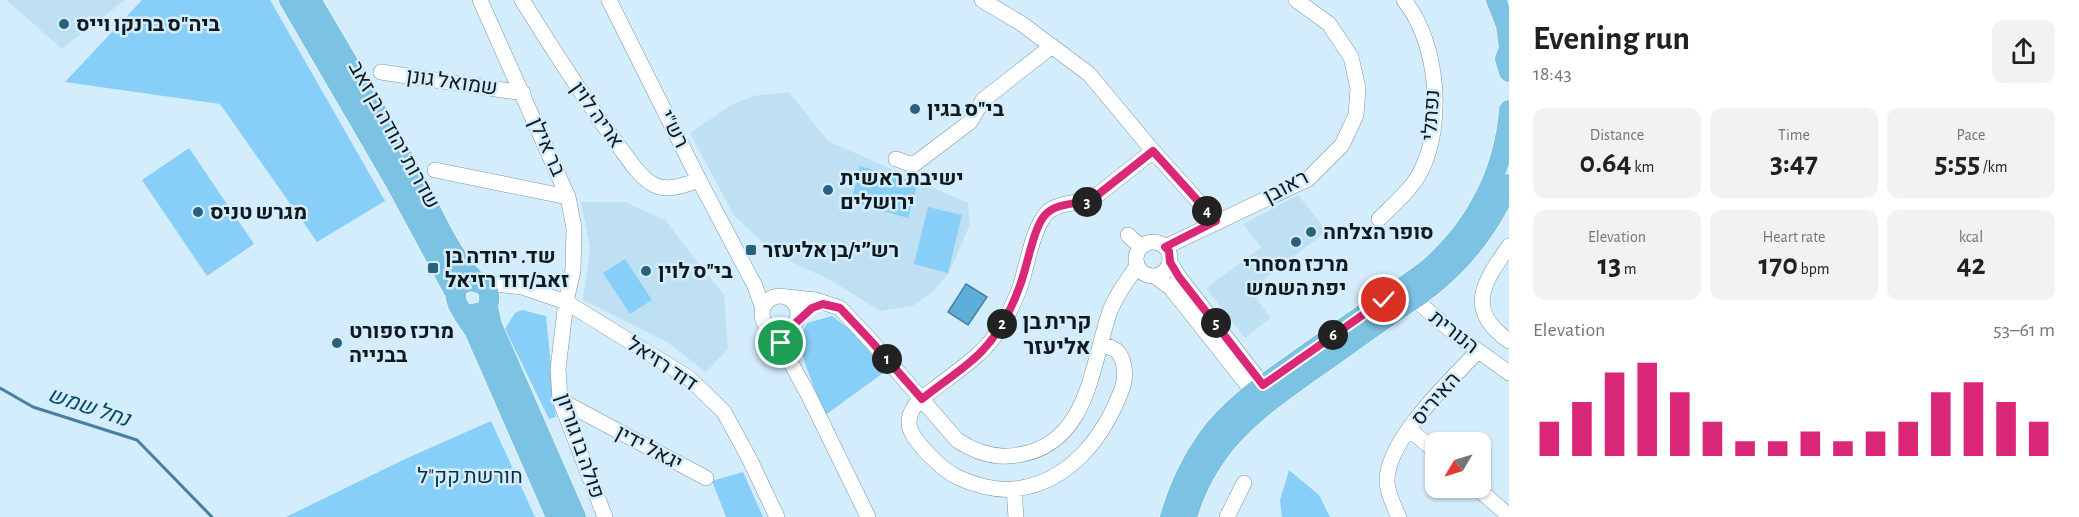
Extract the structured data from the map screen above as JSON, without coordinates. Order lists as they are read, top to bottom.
{
  "streets": {
    "main road": ["שדרות יהודה בן זאב"],
    "street": [
      "שמואל גונן",
      "אריה לוין",
      "נפתלי",
      "רש\"י",
      "בר אילן",
      "ראובן",
      "הנורית",
      "דוד רזיאל",
      "האיריס",
      "פולה בו גוריון",
      "יגאל ידין"
    ]
  },
  "crossings": [
    ["שמואל גונן", "בר אילן"],
    ["אריה לוין", "רש\"י"],
    ["שדרות יהודה בן זאב", "דוד רזיאל"],
    ["בר אילן", "דוד רזיאל"],
    ["בר אילן", "פולה בו גוריון"],
    ["הנורית", "האיריס"],
    ["דוד רזיאל", "פולה בו גוריון"],
    ["פולה בו גוריון", "יגאל ידין"]
  ],
  "districts": ["קרית בן אליעזר"],
  "water": ["נחל שמש"],
  "parks": ["חורשת קק\"ל"],
  "places": {
    "other": [
      "ביה\"ס ברנקו וייס",
      "בי\"ס בגין",
      "ישיבת ראשית ירושלים",
      "מגרש טניס",
      "סופר הצלחה",
      "מרכז מסחרי יפת השמש",
      "בי\"ס לוין",
      "מרכז ספורט בבנייה"
    ],
    "transit": ["רש״י/בן אליעזר", "שד. יהודה בן זאב/דוד רזיאל"]
  },
  "north": "bottom left",
  "page": {
    "heading": ["Evening run", "18:43"],
    "stats": [
      ["Distance", "0.64 km"],
      ["Time", "3:47"],
      ["Pace", "5:55 /km"],
      ["Elevation", "13 m"],
      ["Heart rate", "170 bpm"],
      ["kcal", "42"]
    ],
    "pins": [
      "3",
      "4",
      "5",
      "2",
      "6",
      "1"
    ],
    "chart": ["Elevation", "53–61 m"]
  }
}
